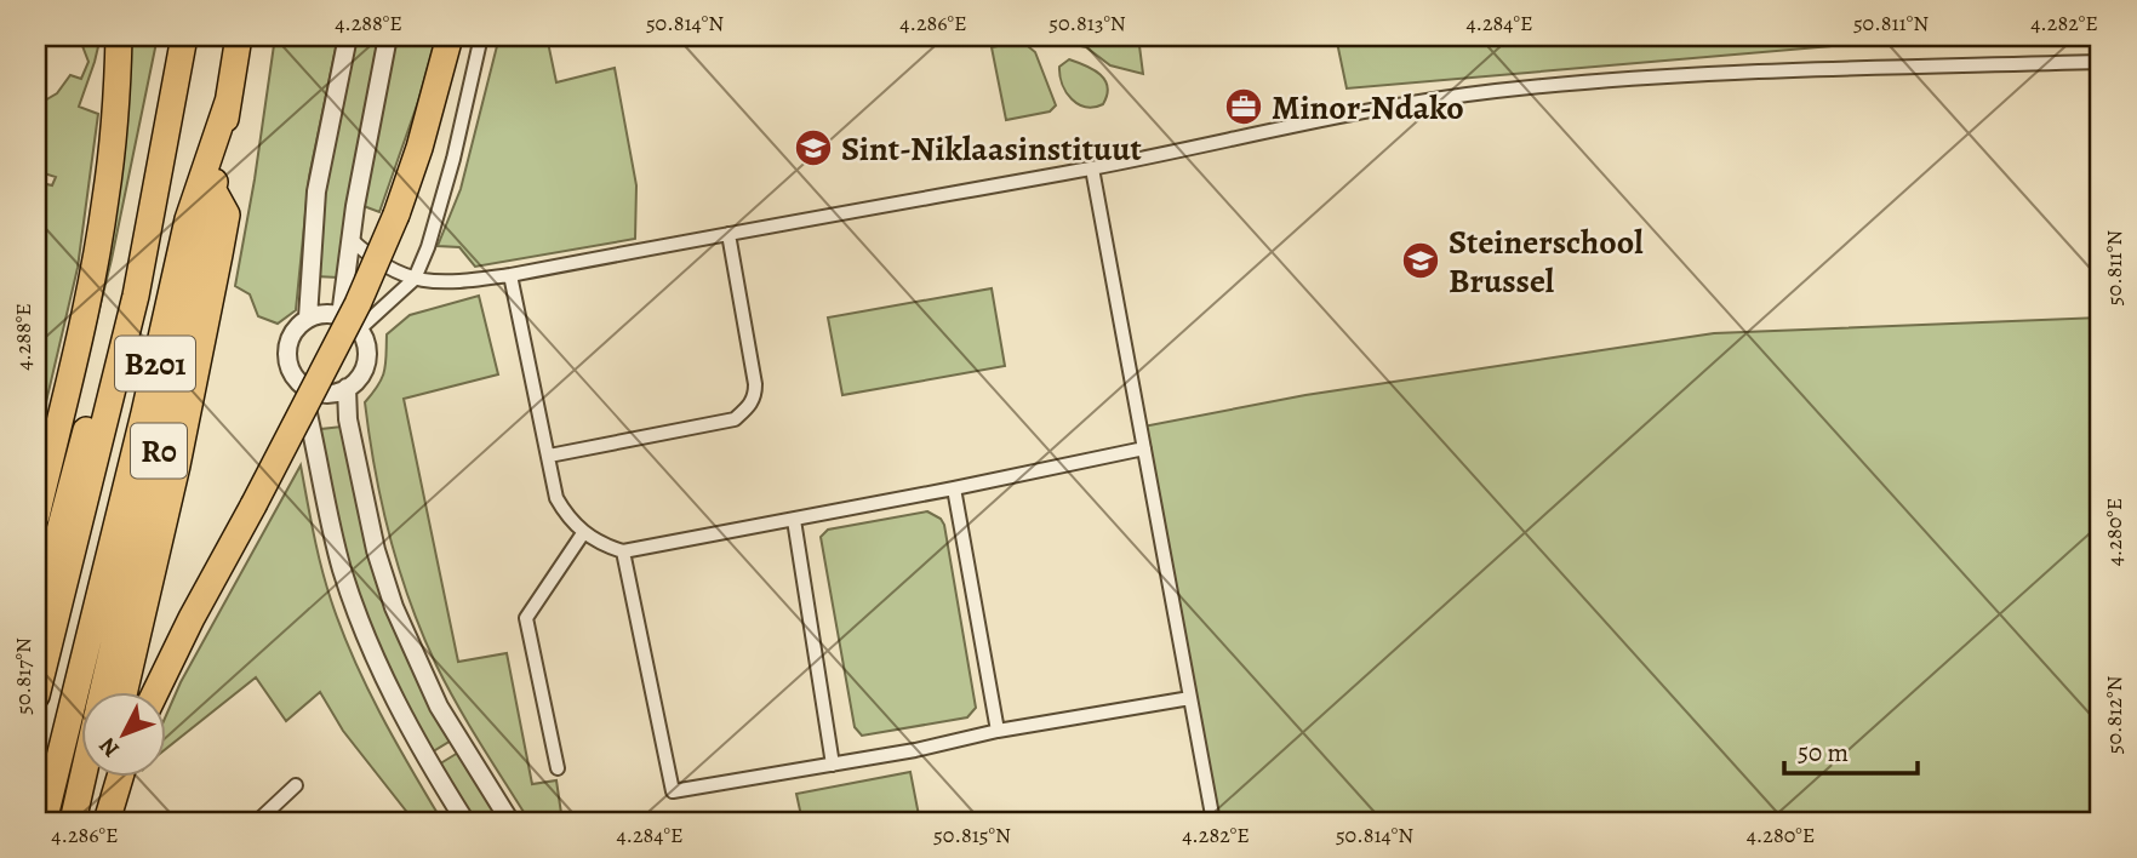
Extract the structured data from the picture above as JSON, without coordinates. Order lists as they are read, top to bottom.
{
  "streets": {
    "highway": ["B201", "R0"]
  },
  "crossings": [
    ["B201", "R0"]
  ],
  "places": {
    "office": ["Minor-Ndako"],
    "school or university": ["Sint-Niklaasinstituut", "Steinerschool Brussel"]
  },
  "scale_bar": "50 m",
  "north": "bottom left",
  "coordinates": [
    "4.288°E",
    "50.814°N",
    "4.286°E",
    "50.813°N",
    "4.284°E",
    "50.811°N",
    "4.282°E",
    "4.280°E",
    "50.817°N",
    "50.812°N",
    "50.815°N"
  ]
}
